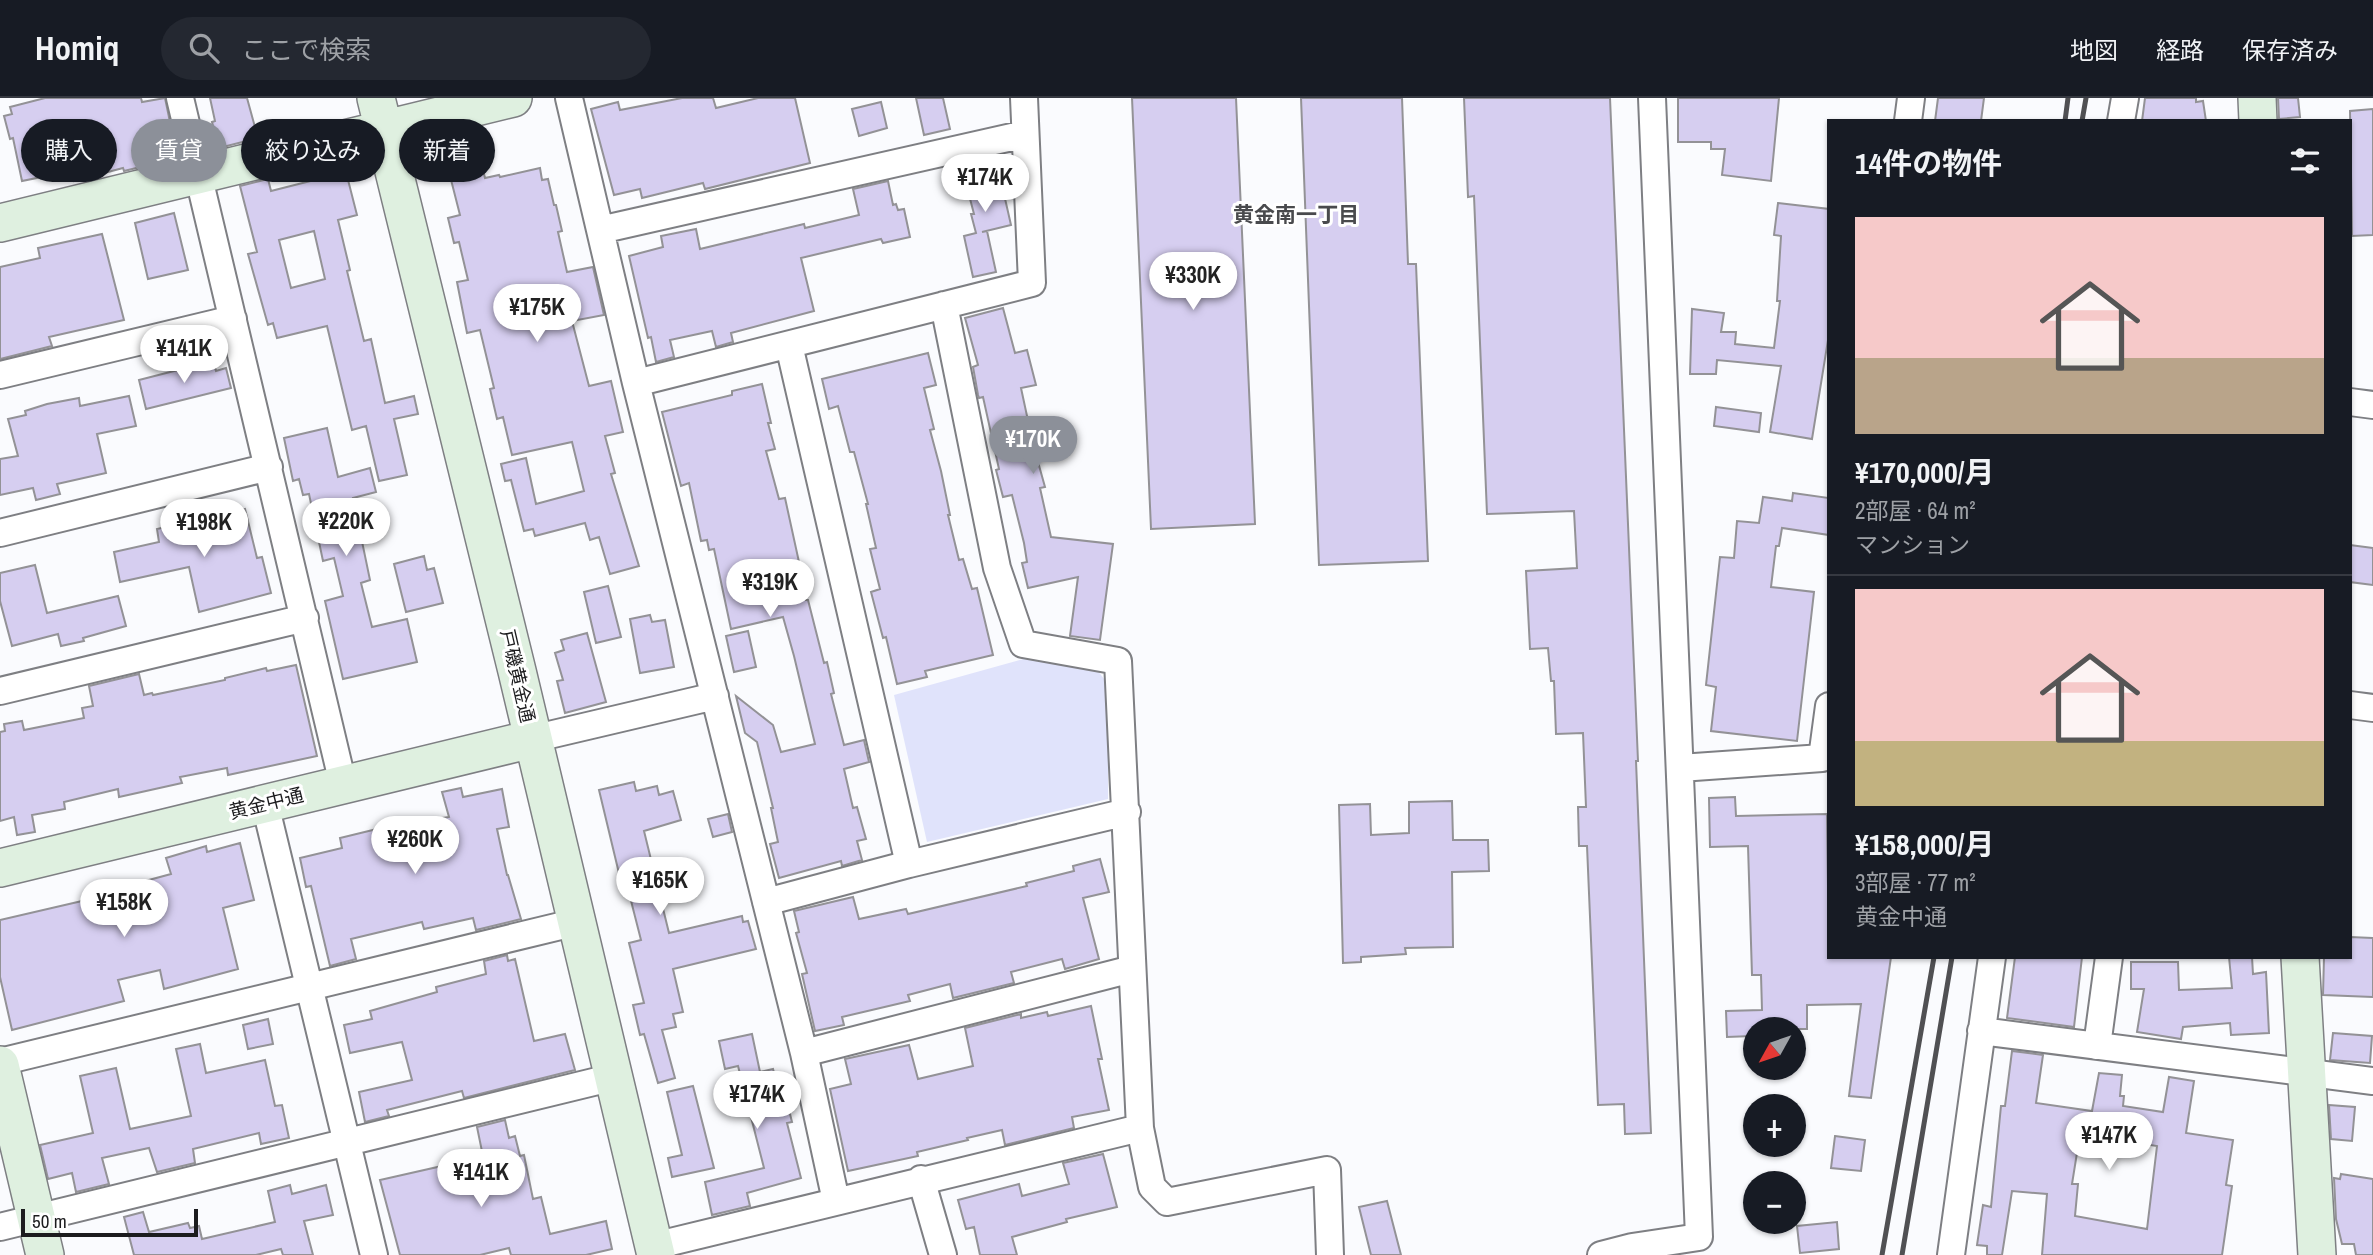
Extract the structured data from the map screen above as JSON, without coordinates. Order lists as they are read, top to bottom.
{
  "streets": {
    "street": ["戸磯黄金通", "黄金中通"]
  },
  "crossings": [
    ["戸磯黄金通", "黄金中通"]
  ],
  "districts": ["黄金南一丁目"],
  "scale_bar": "50 m",
  "north": "bottom left",
  "page": {
    "header": "Homiq",
    "search": "ここで検索",
    "nav": ["地図", "経路", "保存済み"],
    "chip": [
      "購入",
      "賃貸",
      "絞り込み",
      "新着"
    ],
    "heading": "14件の物件",
    "price": [
      "¥174K",
      "¥330K",
      "¥175K",
      "¥141K",
      "¥170K",
      "¥220K",
      "¥198K",
      "¥319K",
      "¥260K",
      "¥165K",
      "¥158K",
      "¥174K",
      "¥147K",
      "¥141K"
    ],
    "list": [
      {
        "name": "¥170,000/月",
        "note": "2部屋 · 64 m² · マンション"
      },
      {
        "name": "¥158,000/月",
        "note": "3部屋 · 77 m² · 黄金中通"
      }
    ],
    "map_buttons": ["+", "−"],
    "scale": "50 m"
  }
}
